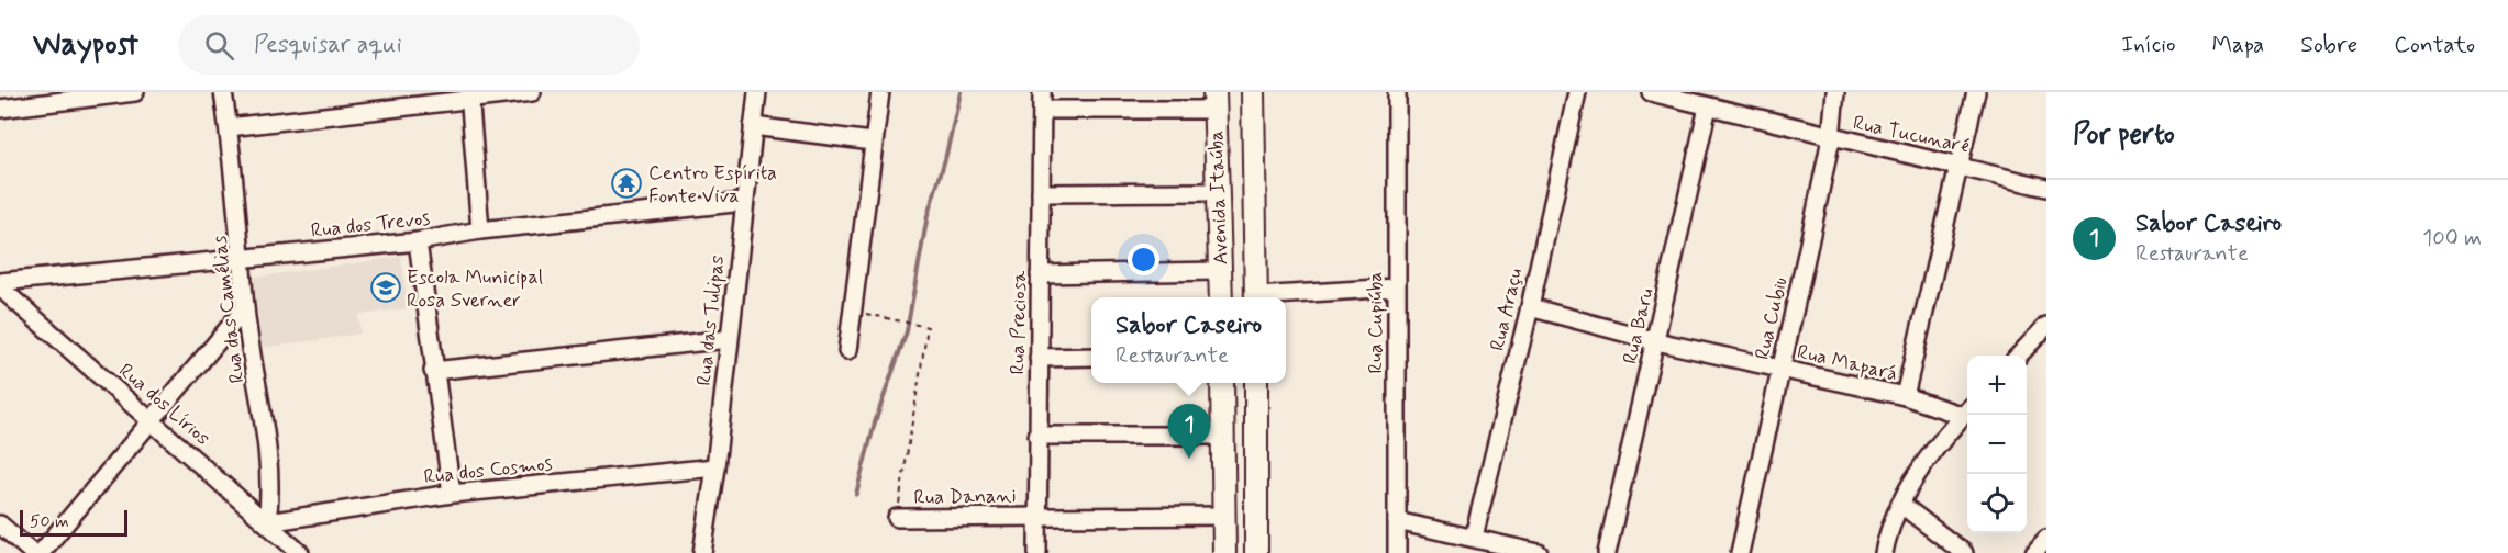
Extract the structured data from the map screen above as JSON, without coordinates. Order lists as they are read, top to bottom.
{
  "streets": {
    "street": [
      "Rua Tucunaré",
      "Avenida Itaúba",
      "Rua dos Trevos",
      "Rua das Camélias",
      "Rua Araçu",
      "Rua Cubiu",
      "Rua das Tulipas",
      "Rua Preciosa",
      "Rua Cupiúba",
      "Rua Baru",
      "Rua Mapará",
      "Rua dos Lírios",
      "Rua dos Cosmos",
      "Rua Danani"
    ]
  },
  "crossings": [
    ["Rua Tucunaré", "Rua Cubiu"],
    ["Rua Tucunaré", "Rua Baru"],
    ["Rua dos Trevos", "Rua das Camélias"],
    ["Rua dos Trevos", "Rua das Tulipas"],
    ["Rua das Camélias", "Rua dos Lírios"],
    ["Rua das Camélias", "Rua dos Cosmos"],
    ["Rua Araçu", "Rua Mapará"],
    ["Rua Cubiu", "Rua Mapará"],
    ["Rua das Tulipas", "Rua dos Cosmos"],
    ["Rua Preciosa", "Rua Danani"],
    ["Rua Baru", "Rua Mapará"],
    ["Rua dos Lírios", "Rua dos Cosmos"]
  ],
  "places": {
    "temple": ["Centro Espírita Fonte Viva"],
    "school or university": ["Escola Municipal Rosa Sverner"]
  },
  "scale_bar": "50 m",
  "page": {
    "header": "Waypost",
    "search": "Pesquisar aqui",
    "nav": [
      "Início",
      "Mapa",
      "Sobre",
      "Contato"
    ],
    "heading": "Por perto",
    "list": [
      {
        "mark": "1",
        "name": "Sabor Caseiro",
        "note": "Restaurante",
        "value": "100 m"
      }
    ],
    "popup": ["Sabor Caseiro", "Restaurante"],
    "map_buttons": ["+", "−"],
    "pins": "1",
    "scale": "50 m"
  }
}
